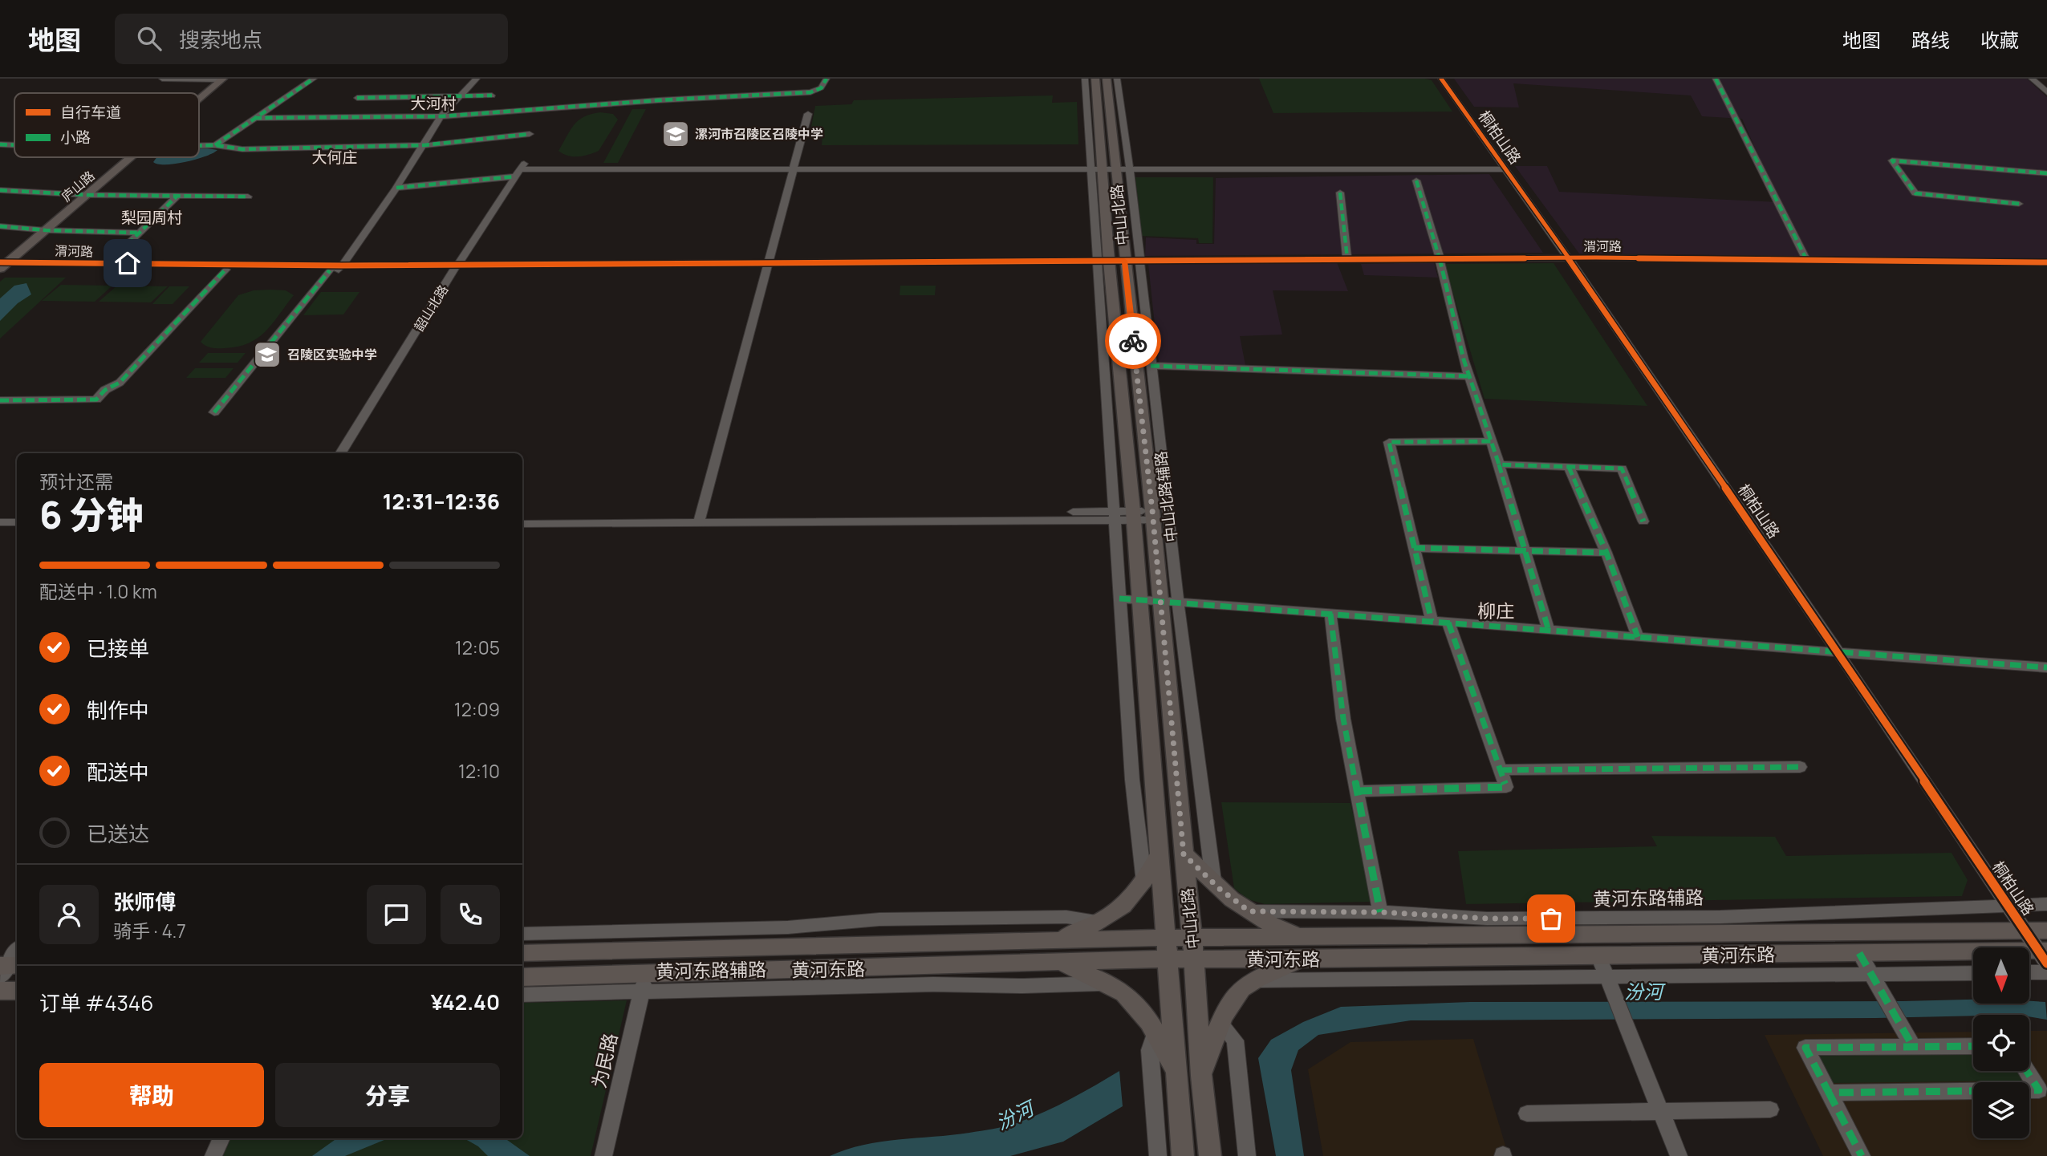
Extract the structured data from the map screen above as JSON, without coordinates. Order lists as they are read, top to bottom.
{
  "streets": {
    "main road": ["庐山路", "中山北路", "黄河东路"],
    "street": [
      "桐柏山路",
      "渭河路",
      "韶山北路",
      "中山北路辅路",
      "黄河东路辅路",
      "为民路"
    ]
  },
  "crossings": [
    ["桐柏山路", "渭河路"],
    ["桐柏山路", "黄河东路辅路"],
    ["桐柏山路", "黄河东路"],
    ["庐山路", "渭河路"],
    ["中山北路", "渭河路"],
    ["中山北路", "中山北路辅路"],
    ["中山北路", "黄河东路"],
    ["渭河路", "韶山北路"],
    ["渭河路", "中山北路辅路"],
    ["黄河东路辅路", "黄河东路"],
    ["黄河东路辅路", "为民路"],
    ["黄河东路", "为民路"]
  ],
  "districts": [
    "大河村",
    "大何庄",
    "梨园周村",
    "柳庄"
  ],
  "water": ["汾河"],
  "places": {
    "school or university": ["漯河市召陵区召陵中学", "召陵区实验中学"]
  },
  "legend": ["自行车道", "小路"],
  "north": "bottom",
  "page": {
    "header": "地图",
    "search": "搜索地点",
    "nav": ["地图", "路线", "收藏"],
    "heading": ["6 分钟", "预计还需", "12:31–12:36"],
    "panel": [
      "张师傅",
      "骑手 · 4.7",
      "订单 #4346",
      "¥42.40"
    ],
    "bar": "配送中 · 1.0 km",
    "list": [
      ["已接单", "12:05"],
      ["制作中", "12:09"],
      ["配送中", "12:10"],
      "已送达"
    ],
    "buttons": ["帮助", "分享"]
  }
}
